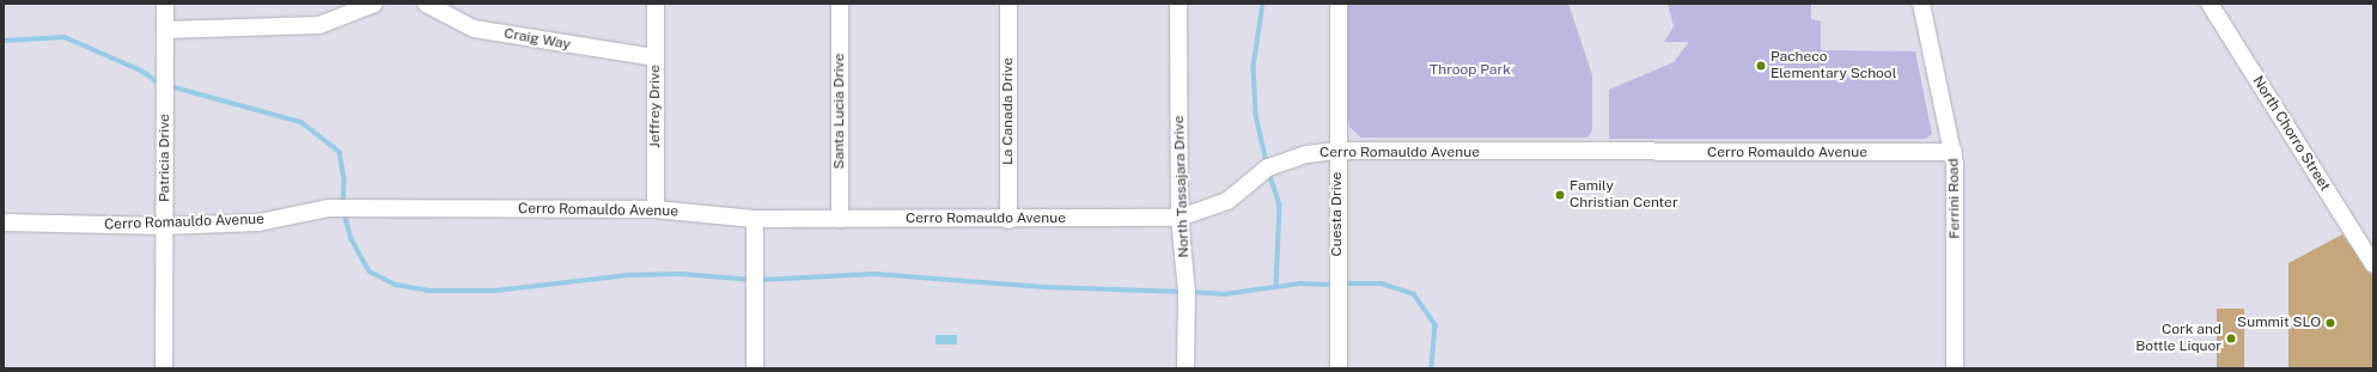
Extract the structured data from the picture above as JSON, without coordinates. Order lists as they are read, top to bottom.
{
  "streets": {
    "street": [
      "Craig Way",
      "Jeffrey Drive",
      "Santa Lucia Drive",
      "La Canada Drive",
      "North Chorro Street",
      "Cerro Romauldo Avenue",
      "Patricia Drive",
      "North Tassajara Drive",
      "Ferrini Road",
      "Cuesta Drive"
    ]
  },
  "crossings": [
    ["Craig Way", "Jeffrey Drive"],
    ["Jeffrey Drive", "Cerro Romauldo Avenue"],
    ["Santa Lucia Drive", "Cerro Romauldo Avenue"],
    ["La Canada Drive", "Cerro Romauldo Avenue"],
    ["Cerro Romauldo Avenue", "Patricia Drive"],
    ["Cerro Romauldo Avenue", "North Tassajara Drive"],
    ["Cerro Romauldo Avenue", "Ferrini Road"],
    ["Cerro Romauldo Avenue", "Cuesta Drive"]
  ],
  "parks": ["Throop Park"],
  "places": [
    "Pacheco Elementary School",
    "Family Christian Center",
    "Summit SLO",
    "Cork and Bottle Liquor"
  ]
}
